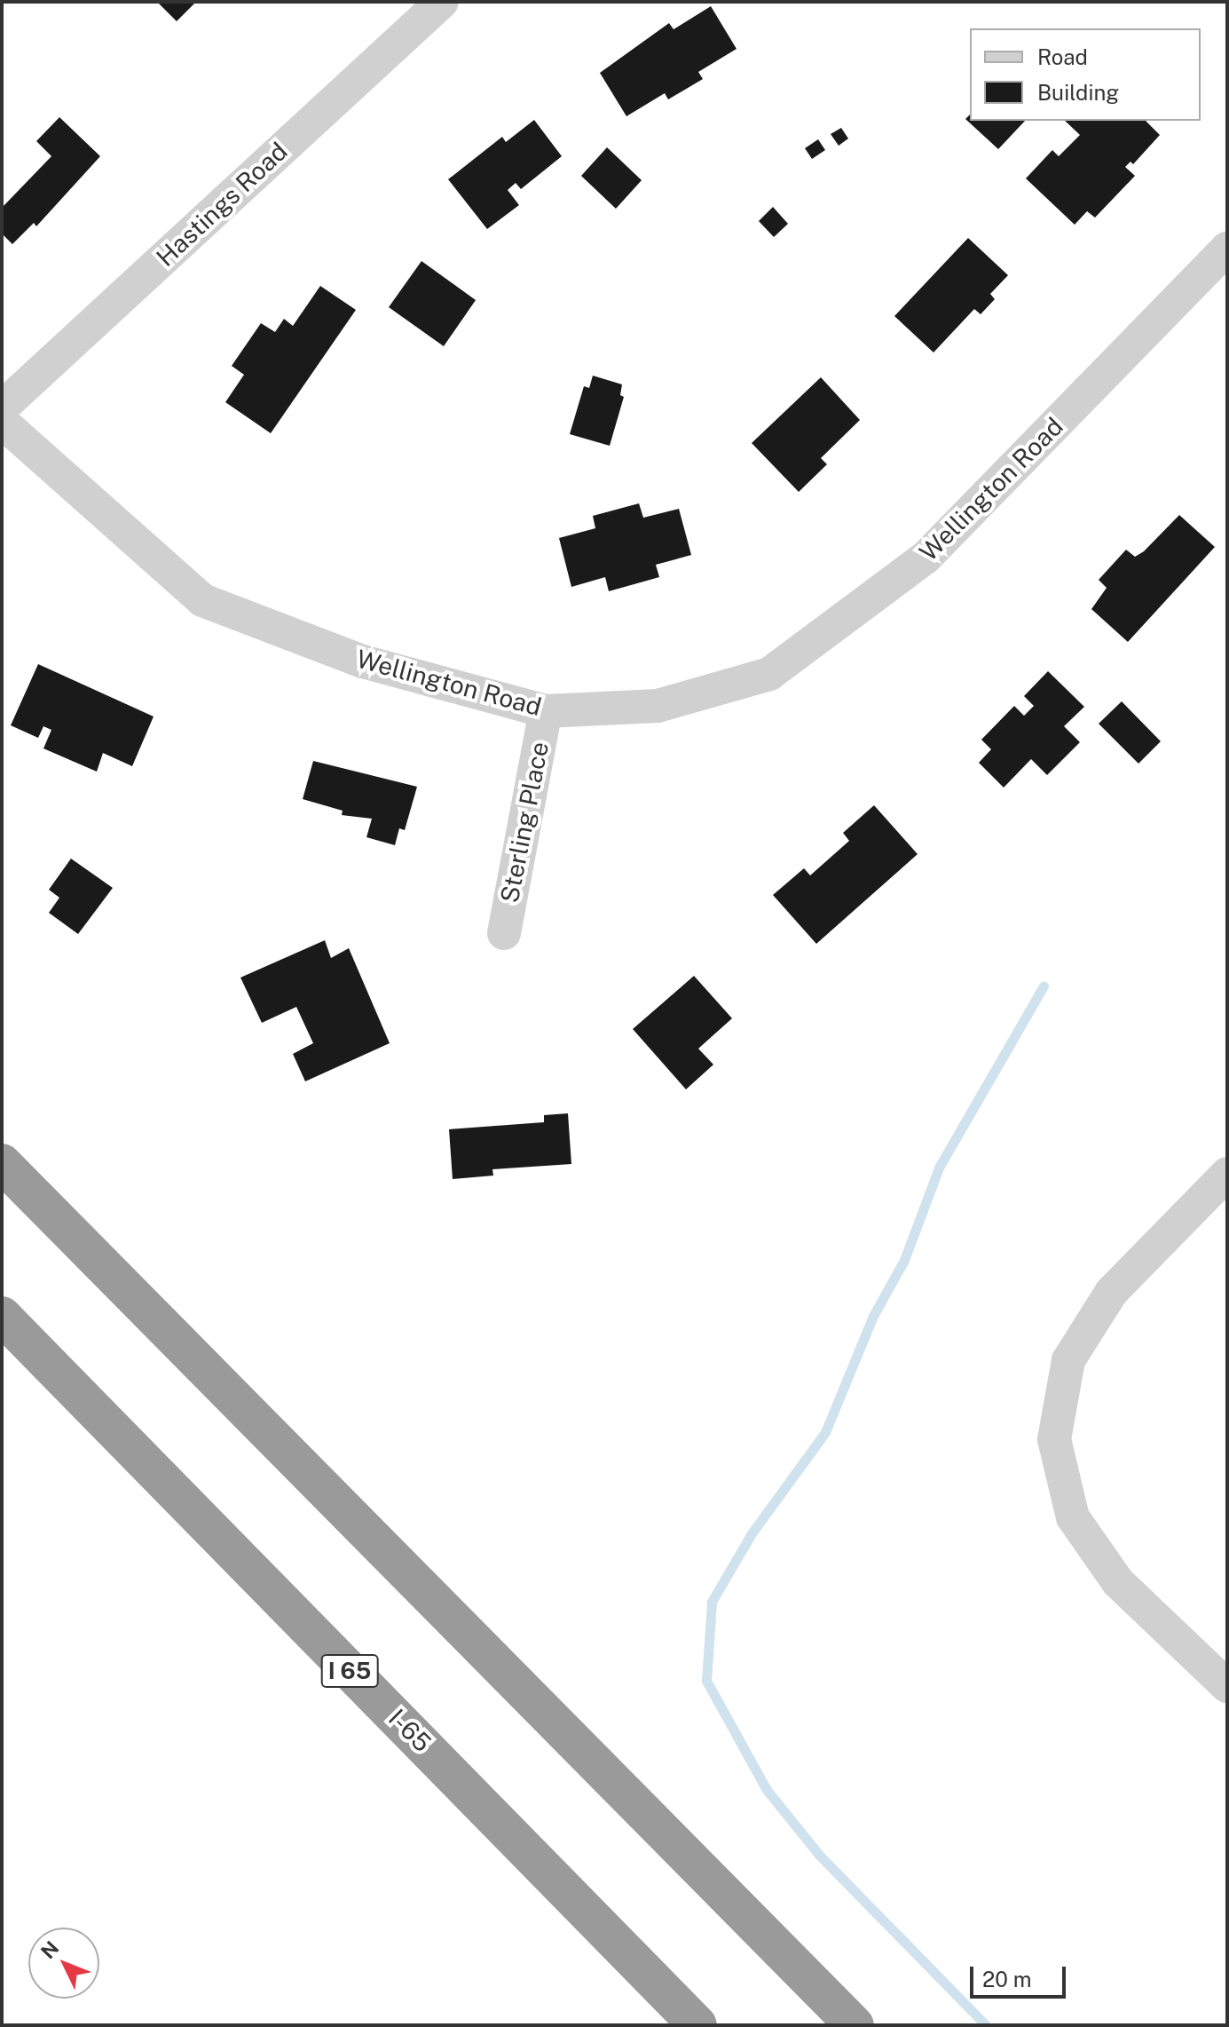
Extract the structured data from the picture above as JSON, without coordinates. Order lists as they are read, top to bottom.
{
  "streets": {
    "highway": ["I 65", "I-65"],
    "street": ["Hastings Road", "Wellington Road", "Sterling Place"]
  },
  "crossings": [
    ["Wellington Road", "Sterling Place"]
  ],
  "legend": ["Road", "Building"],
  "scale_bar": "20 m",
  "north": "top left"
}
